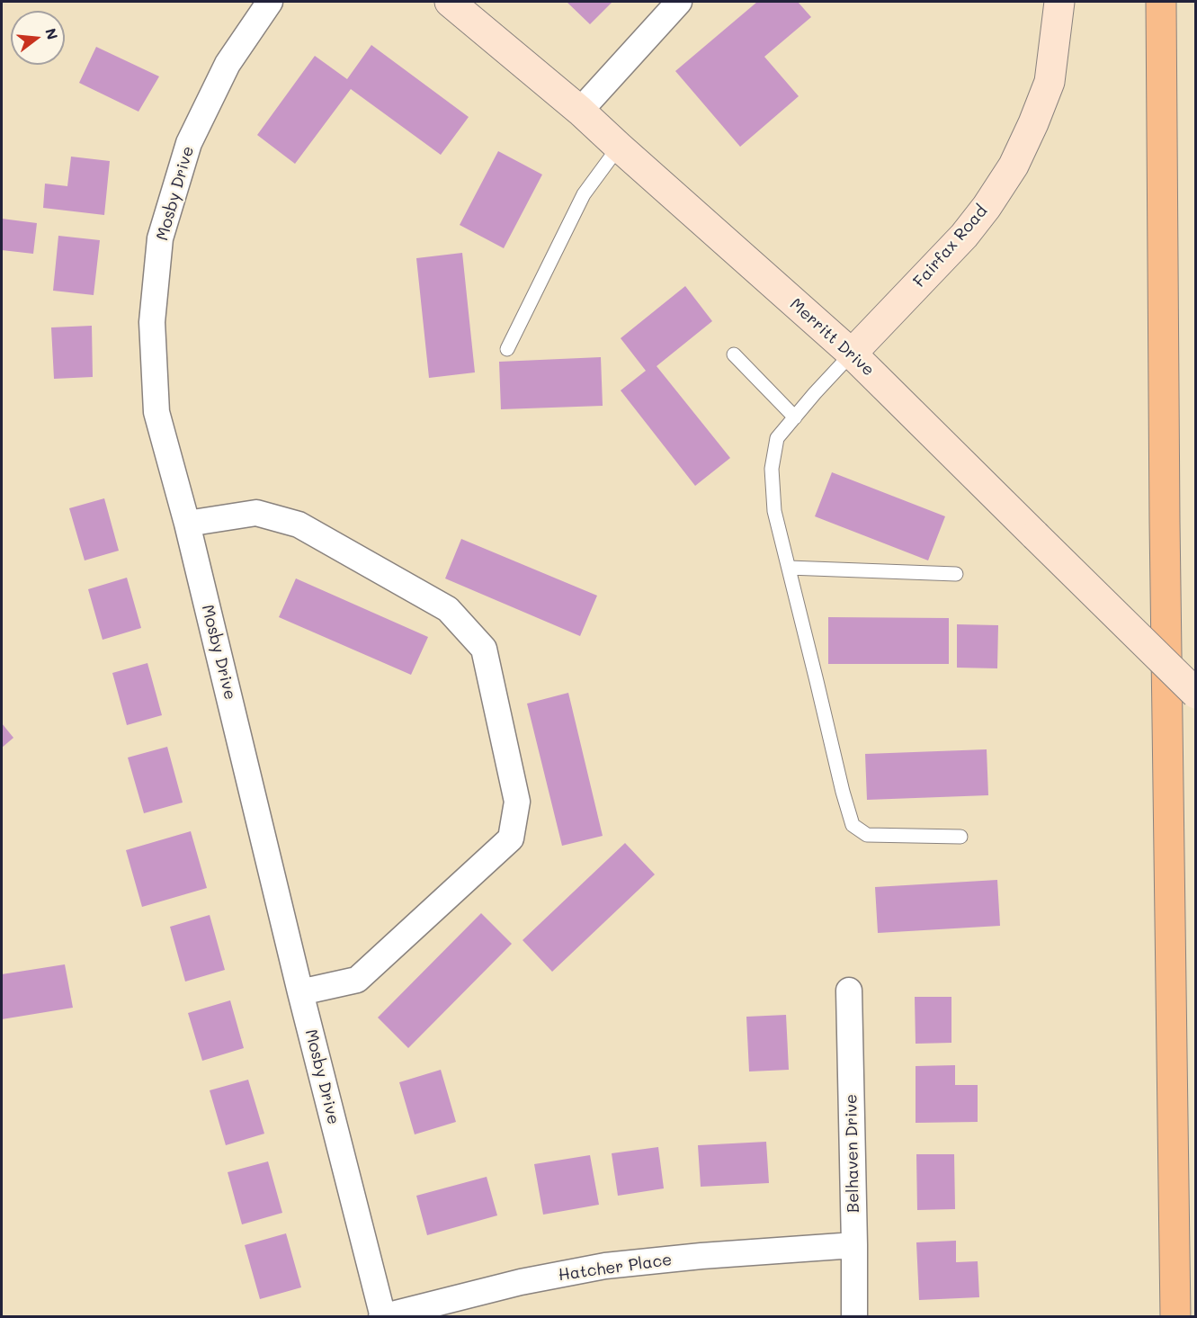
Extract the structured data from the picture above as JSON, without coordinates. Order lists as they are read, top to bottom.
{
  "streets": {
    "main road": ["Fairfax Road", "Merritt Drive"],
    "street": ["Mosby Drive", "Belhaven Drive", "Hatcher Place"]
  },
  "crossings": [
    ["Mosby Drive", "Hatcher Place"],
    ["Fairfax Road", "Merritt Drive"],
    ["Belhaven Drive", "Hatcher Place"]
  ],
  "north": "right"
}
